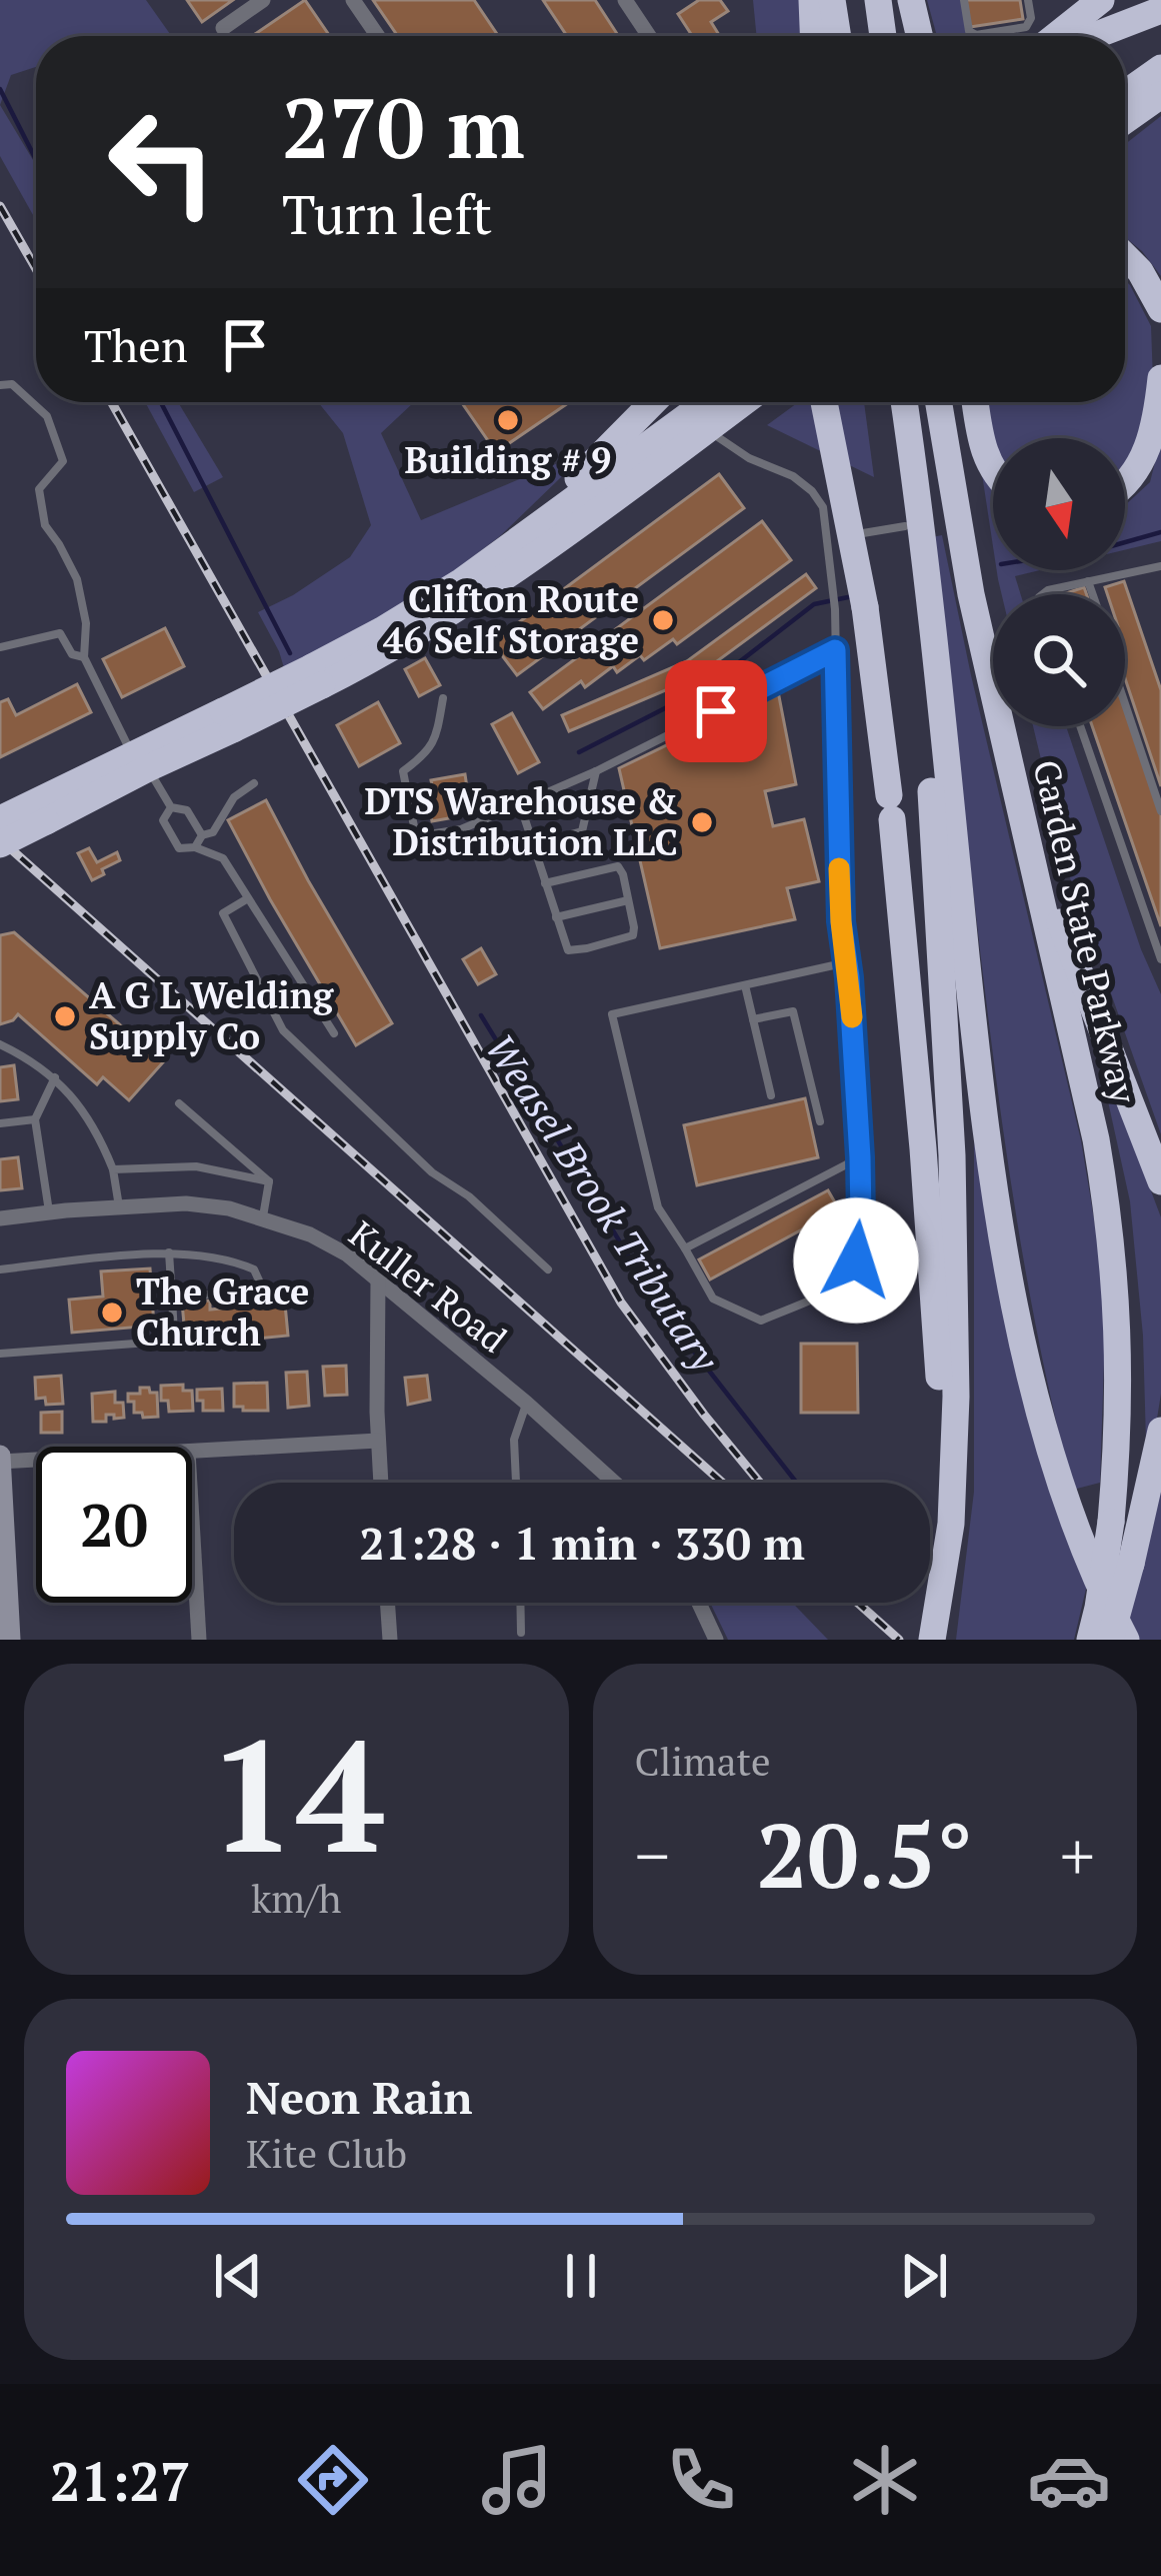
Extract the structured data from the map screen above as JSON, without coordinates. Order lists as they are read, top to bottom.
{
  "streets": {
    "highway": ["Garden State Parkway"],
    "street": ["Kuller Road"]
  },
  "water": ["Weasel Brook Tributary"],
  "places": [
    "Building # 9",
    "Clifton Route 46 Self Storage",
    "DTS Warehouse & Distribution LLC",
    "A G L Welding Supply Co",
    "The Grace Church"
  ],
  "north": "bottom",
  "page": {
    "turn": ["270 m", "Turn left"],
    "then": "Then",
    "limit": "20",
    "trip": "21:28 · 1 min · 330 m",
    "tile": [
      ["14", "km/h"],
      "Climate"
    ],
    "heat": ["−", "20.5°", "+"],
    "song": ["Neon Rain", "Kite Club"],
    "tabs": "21:27"
  }
}
